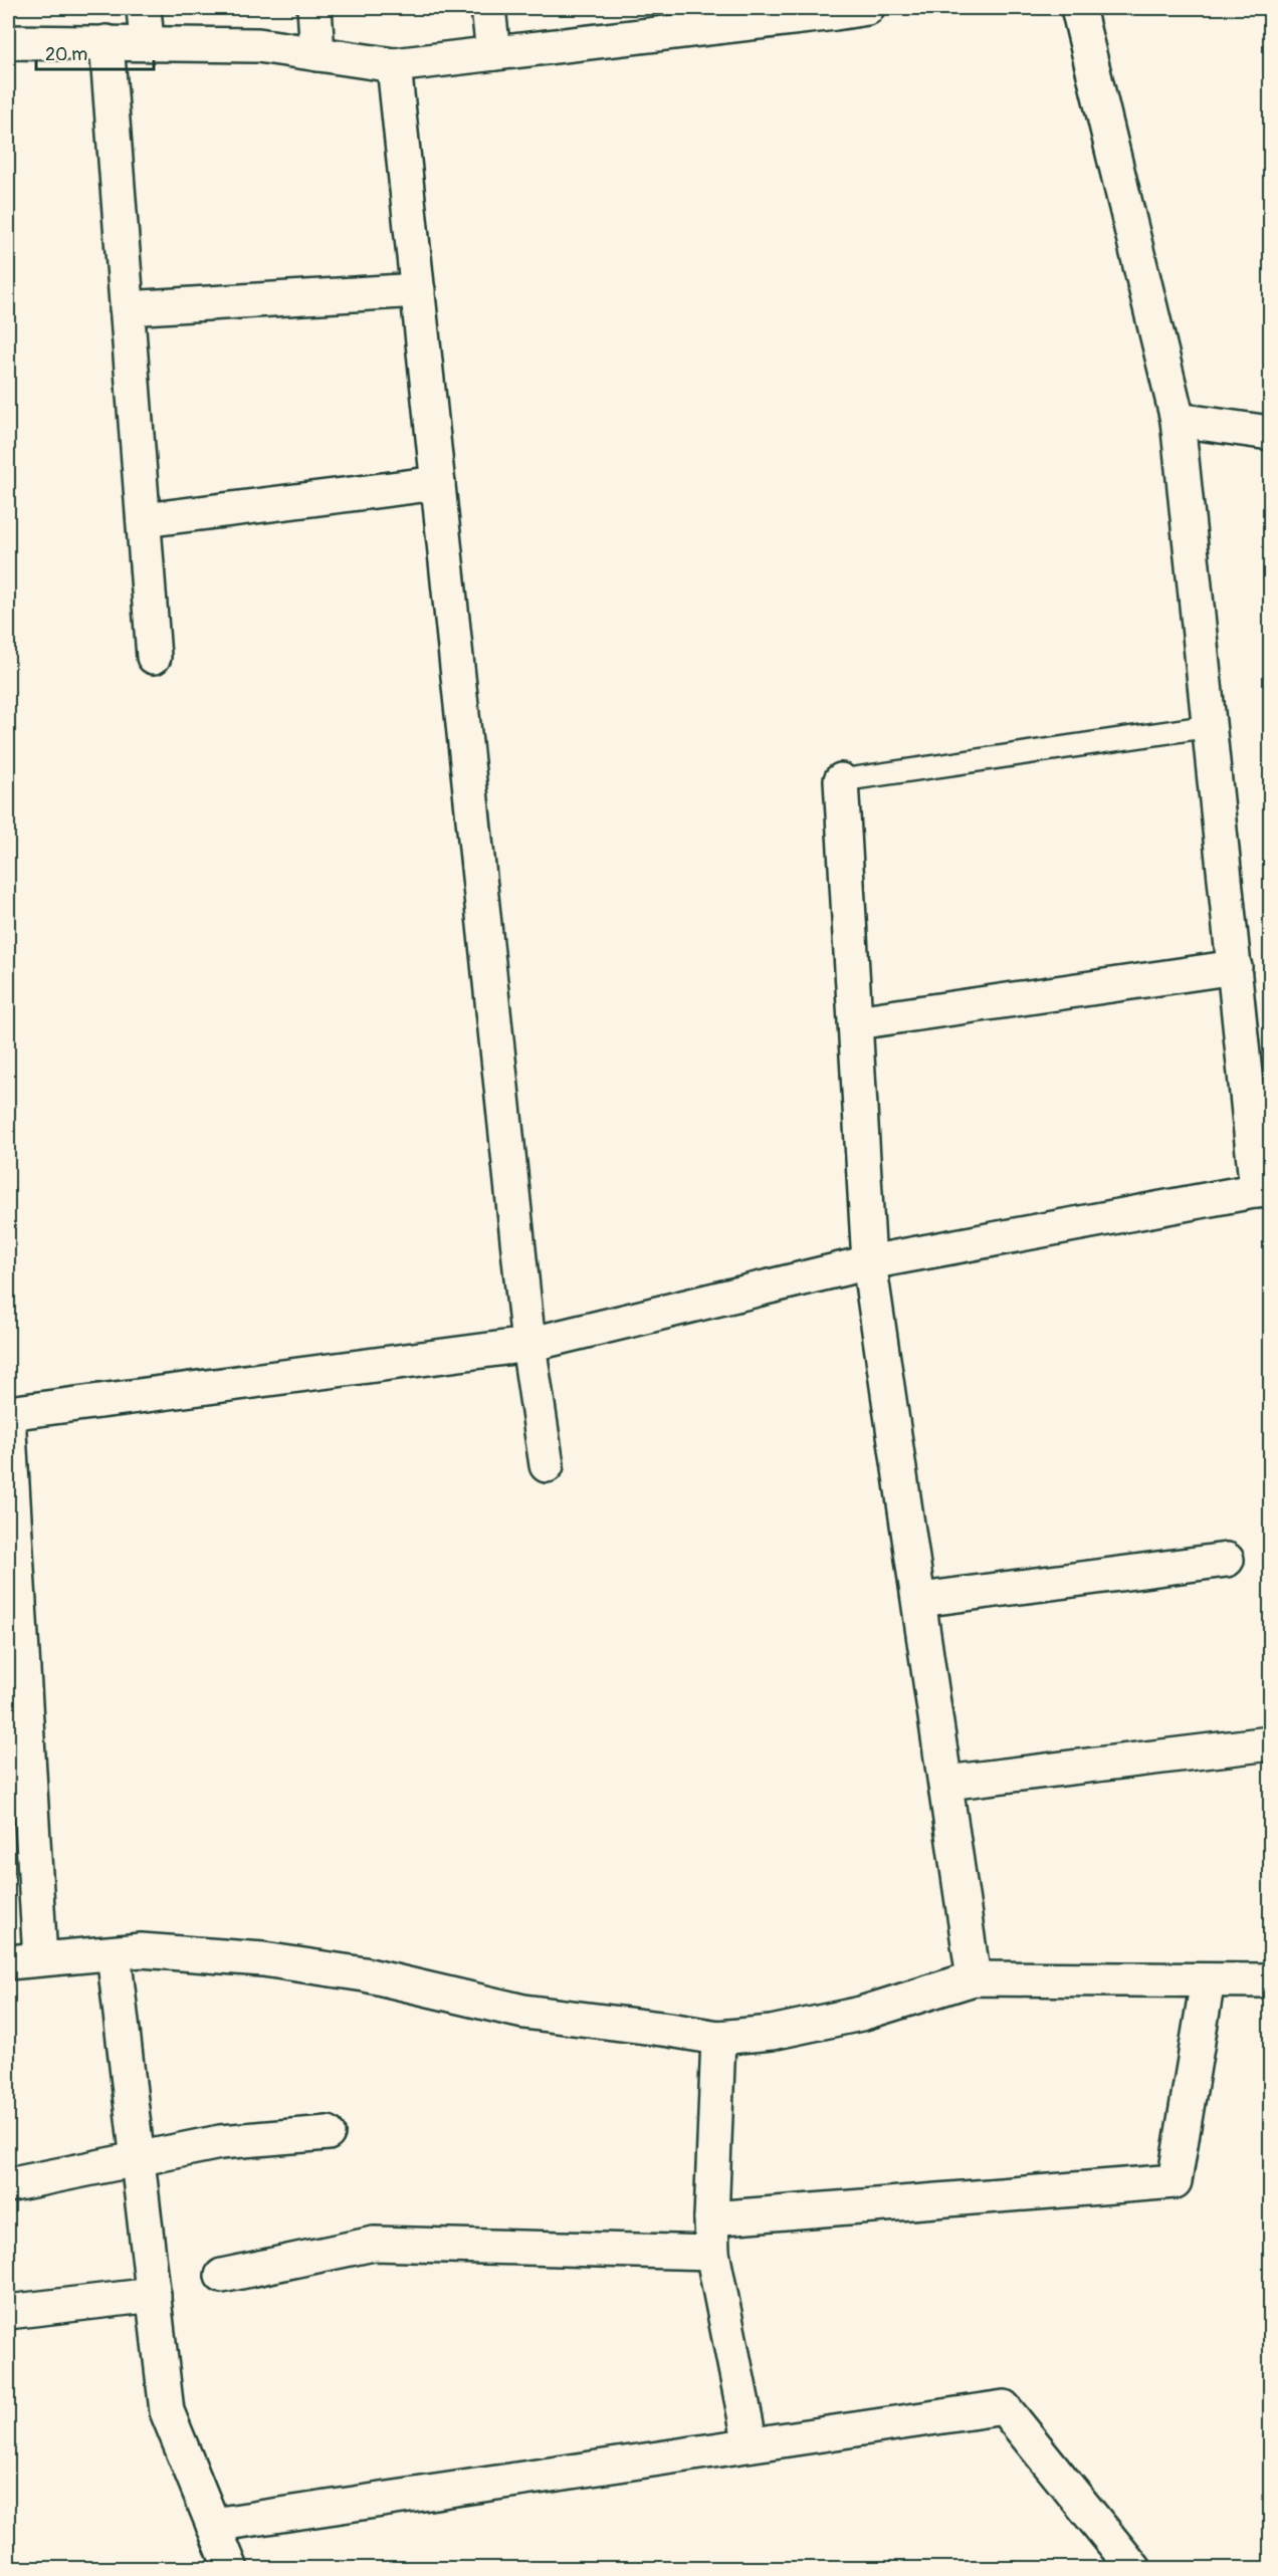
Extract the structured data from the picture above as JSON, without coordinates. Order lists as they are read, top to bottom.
{
  "scale_bar": "20 m"
}
